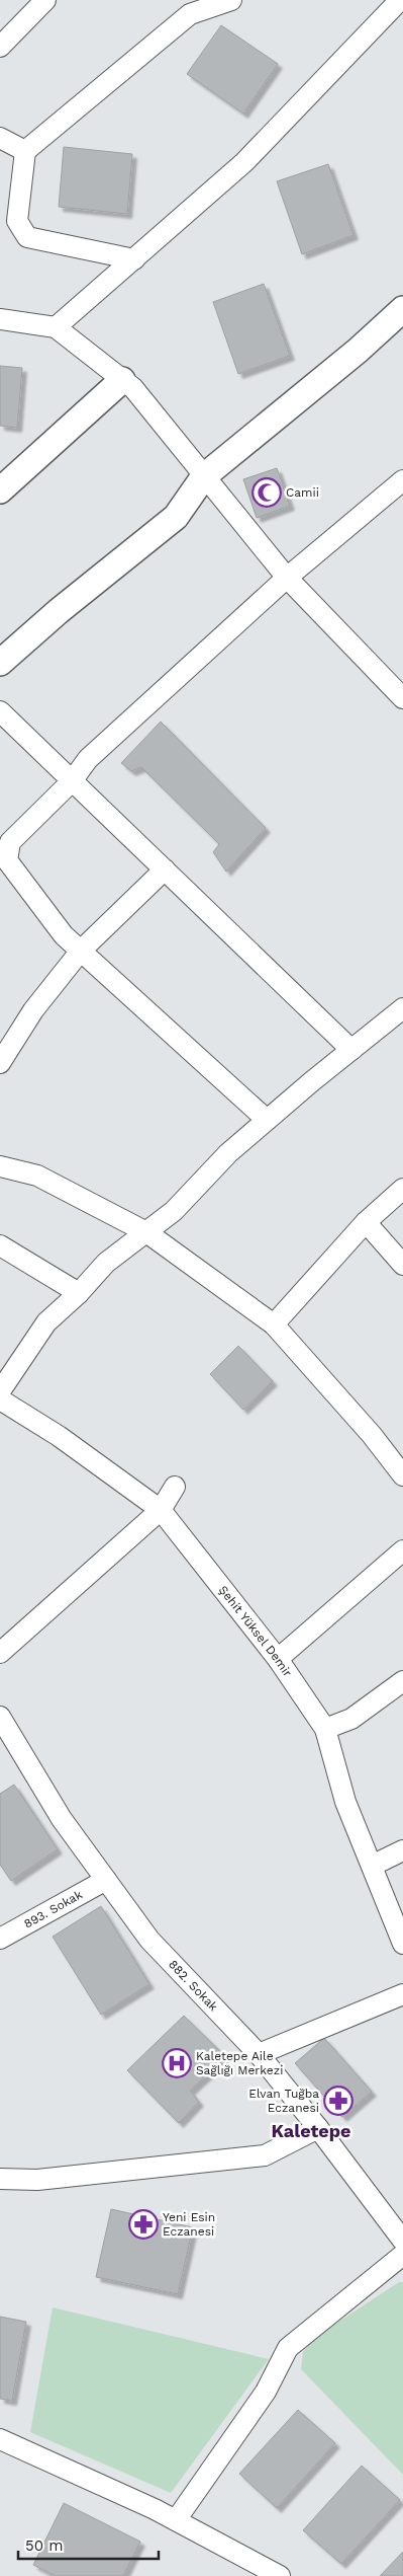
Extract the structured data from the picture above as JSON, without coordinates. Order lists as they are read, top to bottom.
{
  "streets": {
    "street": ["Şehit Yüksel Demir", "893. Sokak", "882. Sokak"]
  },
  "crossings": [
    ["893. Sokak", "882. Sokak"]
  ],
  "districts": ["Kaletepe"],
  "places": {
    "mosque": ["Camii"],
    "hospital": ["Kaletepe Aile Sağlığı Merkezi"],
    "pharmacy": ["Elvan Tuğba Eczanesi", "Yeni Esin Eczanesi"]
  },
  "scale_bar": "50 m"
}
